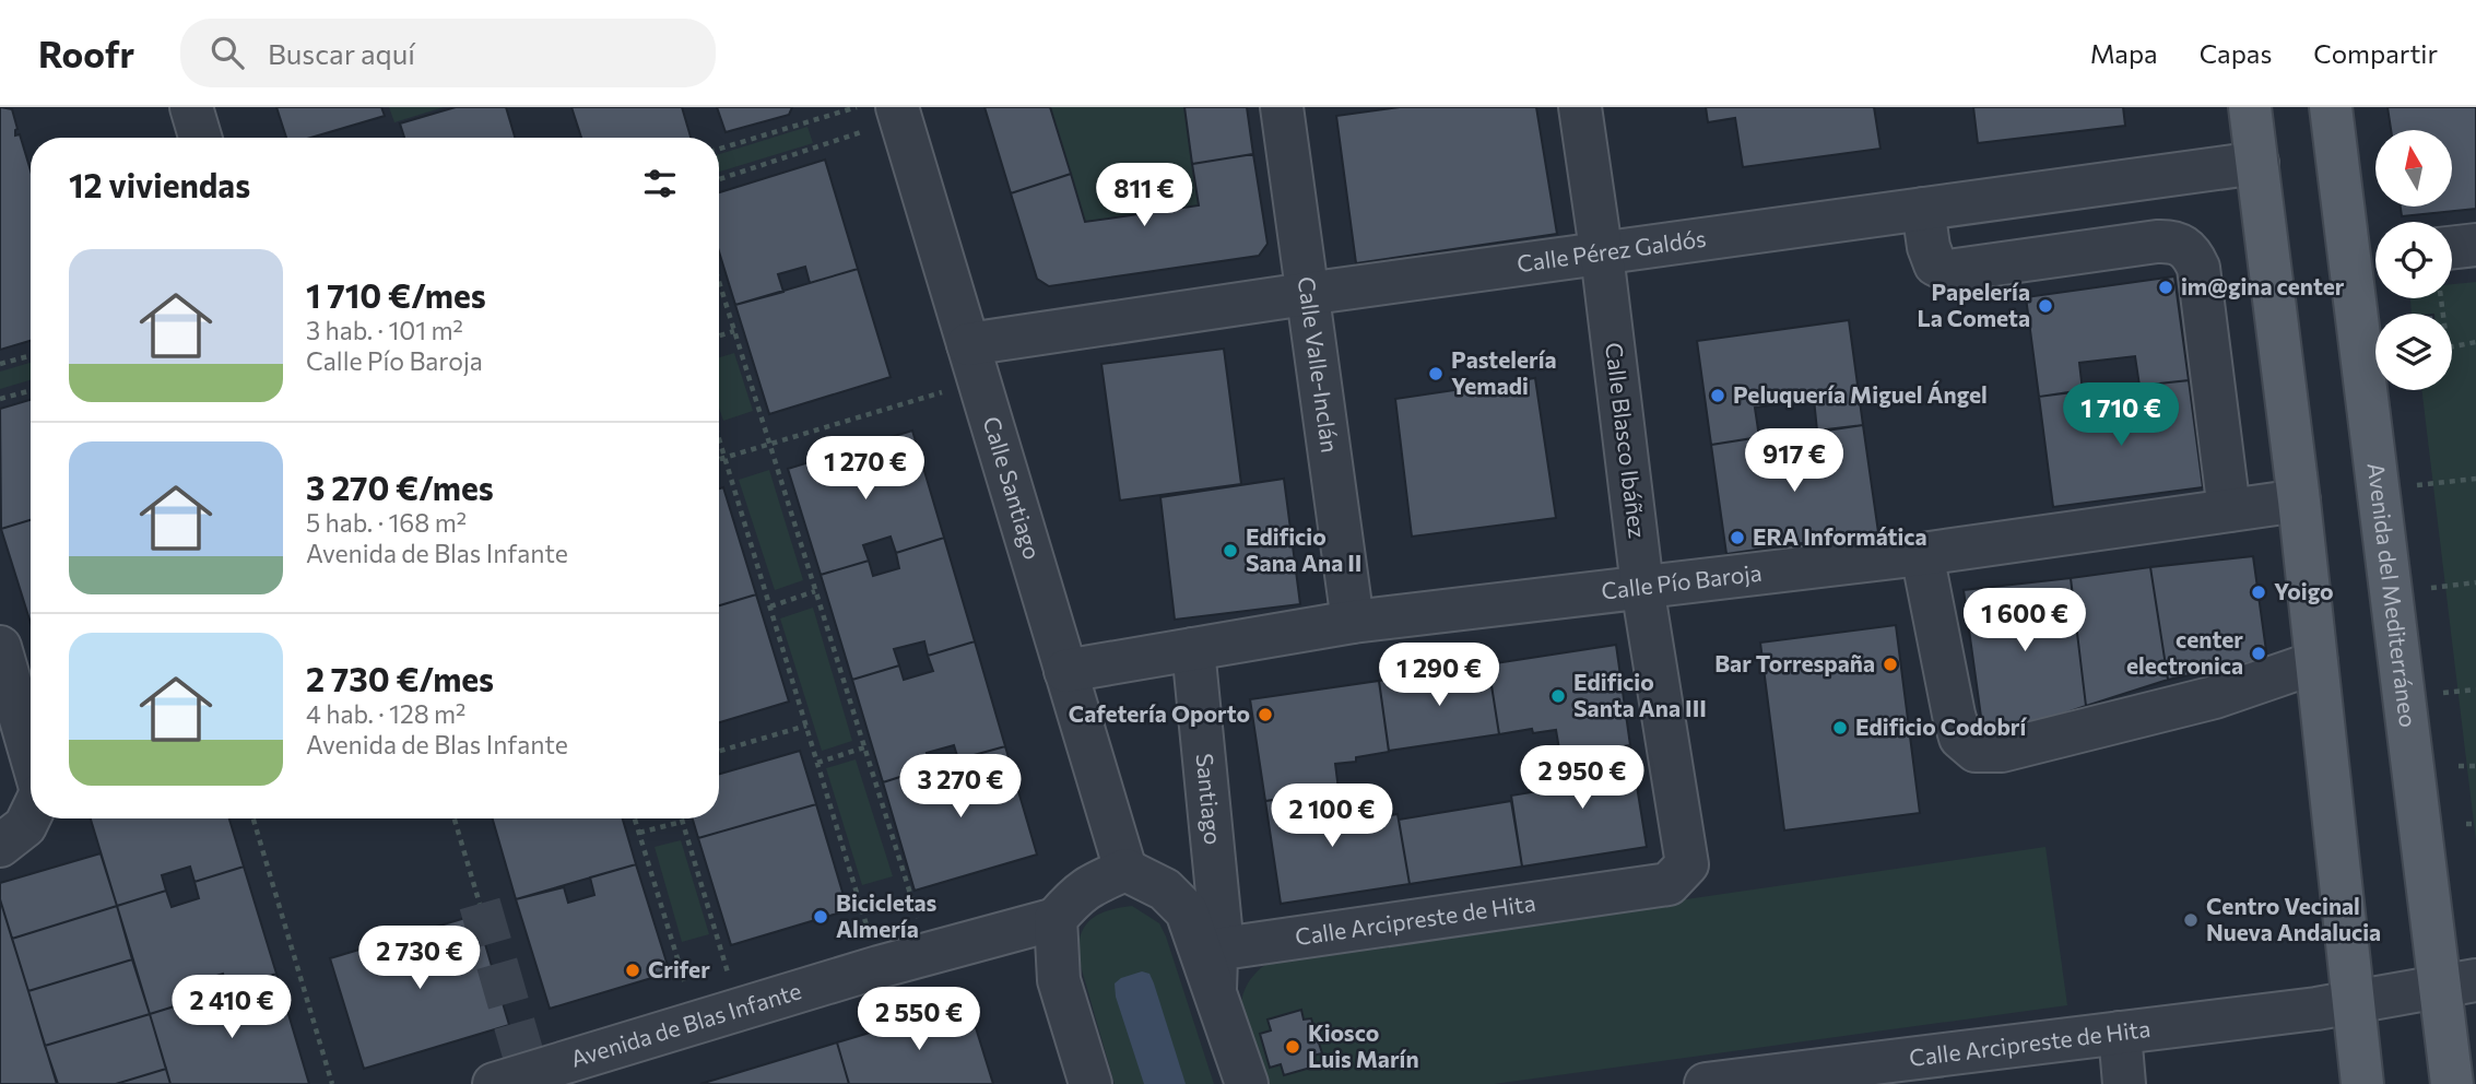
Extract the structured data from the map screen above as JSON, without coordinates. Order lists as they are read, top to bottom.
{
  "streets": {
    "main road": ["Avenida del Mediterráneo"],
    "street": [
      "Calle Pérez Galdós",
      "Calle Valle-Inclán",
      "Calle Blasco Ibáñez",
      "Calle Santiago",
      "Calle Pío Baroja",
      "Santiago",
      "Calle Arcipreste de Hita",
      "Avenida de Blas Infante"
    ]
  },
  "crossings": [
    ["Calle Pérez Galdós", "Calle Valle-Inclán"],
    ["Calle Pérez Galdós", "Calle Blasco Ibáñez"],
    ["Calle Pérez Galdós", "Calle Santiago"],
    ["Calle Valle-Inclán", "Calle Pío Baroja"],
    ["Calle Blasco Ibáñez", "Calle Pío Baroja"],
    ["Calle Blasco Ibáñez", "Calle Arcipreste de Hita"],
    ["Calle Santiago", "Calle Pío Baroja"],
    ["Calle Pío Baroja", "Santiago"],
    ["Avenida del Mediterráneo", "Calle Arcipreste de Hita"],
    ["Santiago", "Calle Arcipreste de Hita"]
  ],
  "places": [
    "im@gina center",
    "Papelería La Cometa",
    "Pastelería Yemadi",
    "Peluquería Miguel Ángel",
    "ERA Informática",
    "Edificio Sana Ana II",
    "Yoigo",
    "center electronica",
    "Bar Torrespaña",
    "Edificio Santa Ana III",
    "Cafetería Oporto",
    "Edificio Codobrí",
    "Bicicletas Almería",
    "Centro Vecinal Nueva Andalucia",
    "Crifer",
    "Kiosco Luis Marín"
  ],
  "north": "top",
  "page": {
    "header": "Roofr",
    "search": "Buscar aquí",
    "nav": ["Mapa", "Capas", "Compartir"],
    "heading": "12 viviendas",
    "price": [
      "811 €",
      "1 710 €",
      "917 €",
      "1 270 €",
      "1 600 €",
      "1 290 €",
      "2 950 €",
      "3 270 €",
      "2 100 €",
      "2 730 €",
      "2 410 €",
      "2 550 €"
    ],
    "list": [
      {
        "name": "1 710 €/mes",
        "note": "3 hab. · 101 m² · Calle Pío Baroja"
      },
      {
        "name": "3 270 €/mes",
        "note": "5 hab. · 168 m² · Avenida de Blas Infante"
      },
      {
        "name": "2 730 €/mes",
        "note": "4 hab. · 128 m² · Avenida de Blas Infante"
      }
    ]
  }
}
